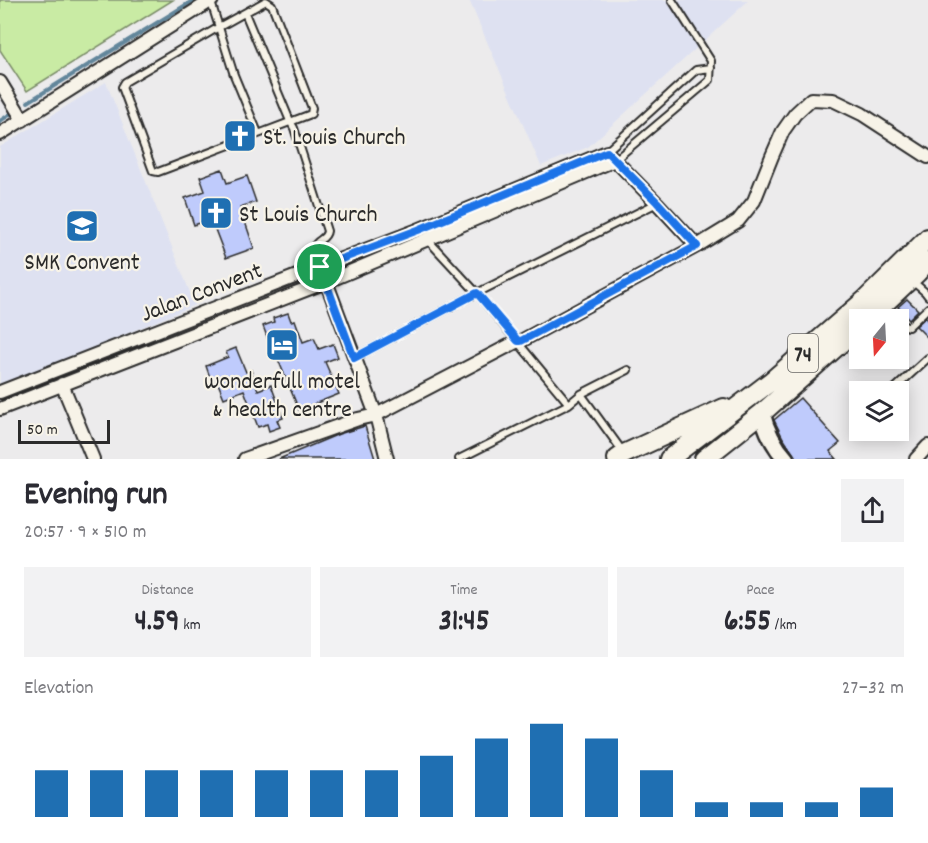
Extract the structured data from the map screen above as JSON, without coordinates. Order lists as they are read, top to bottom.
{
  "streets": {
    "main road": ["74"],
    "street": ["Jalan Convent"]
  },
  "places": {
    "church": ["St. Louis Church", "St Louis Church"],
    "school or university": ["SMK Convent"],
    "hotel": ["wonderfull motel & health centre"]
  },
  "scale_bar": "50 m",
  "north": "bottom",
  "page": {
    "scale": "50 m",
    "heading": ["Evening run", "20:57 · 9 × 510 m"],
    "stats": [
      ["Distance", "4.59 km"],
      ["Time", "31:45"],
      ["Pace", "6:55 /km"]
    ],
    "chart": ["Elevation", "27–32 m"]
  }
}
